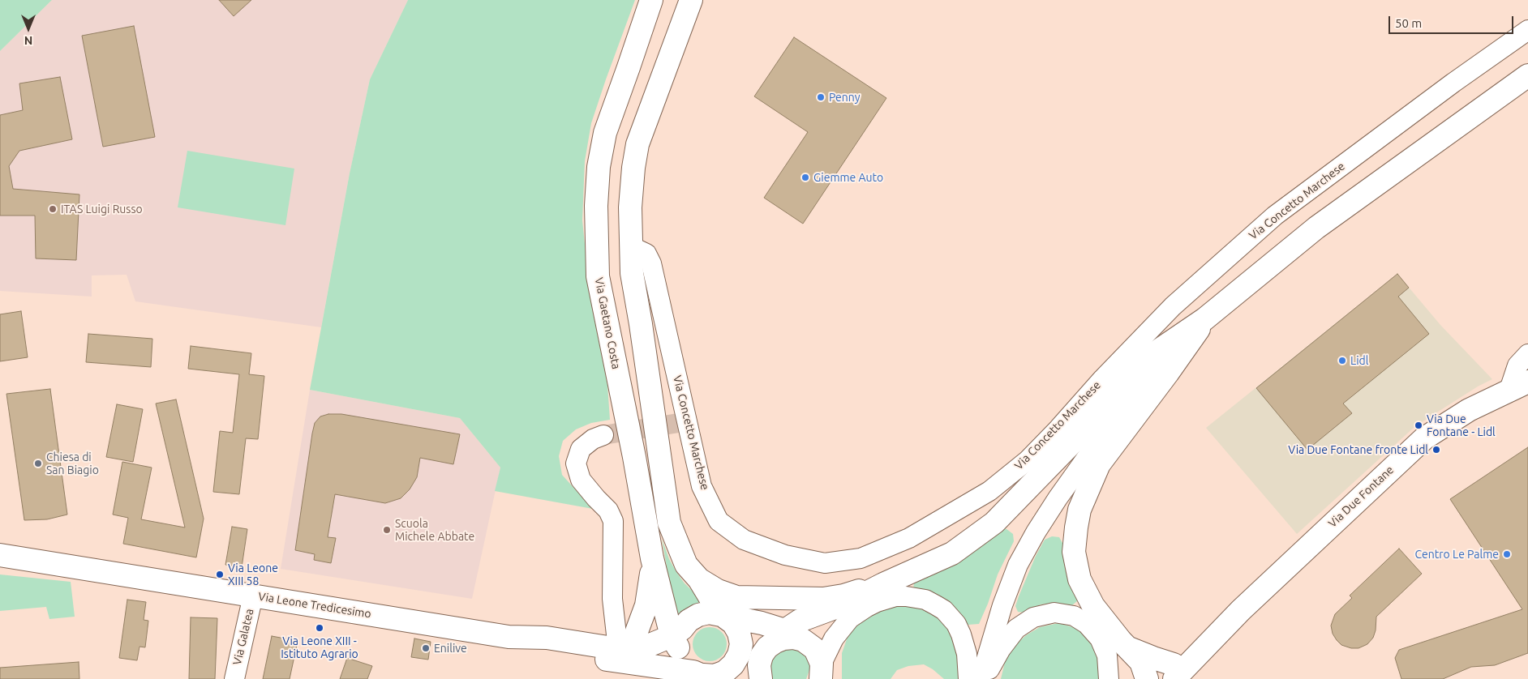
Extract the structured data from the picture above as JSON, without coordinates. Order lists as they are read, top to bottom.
{
  "streets": {
    "main road": ["Via Gaetano Costa", "Via Due Fontane", "Via Leone Tredicesimo"],
    "street": ["Via Concetto Marchese", "Via Galatea"]
  },
  "crossings": [
    ["Via Leone Tredicesimo", "Via Galatea"]
  ],
  "places": [
    "Penny",
    "Giemme Auto",
    "ITAS Luigi Russo",
    "Lidl",
    "Via Due Fontane - Lidl",
    "Via Due Fontane fronte Lidl",
    "Chiesa di San Biagio",
    "Scuola Michele Abbate",
    "Centro Le Palme",
    "Via Leone XIII 58",
    "Via Leone XIII - Istituto Agrario",
    "Enilive"
  ],
  "scale_bar": "50 m",
  "north": "bottom"
}
